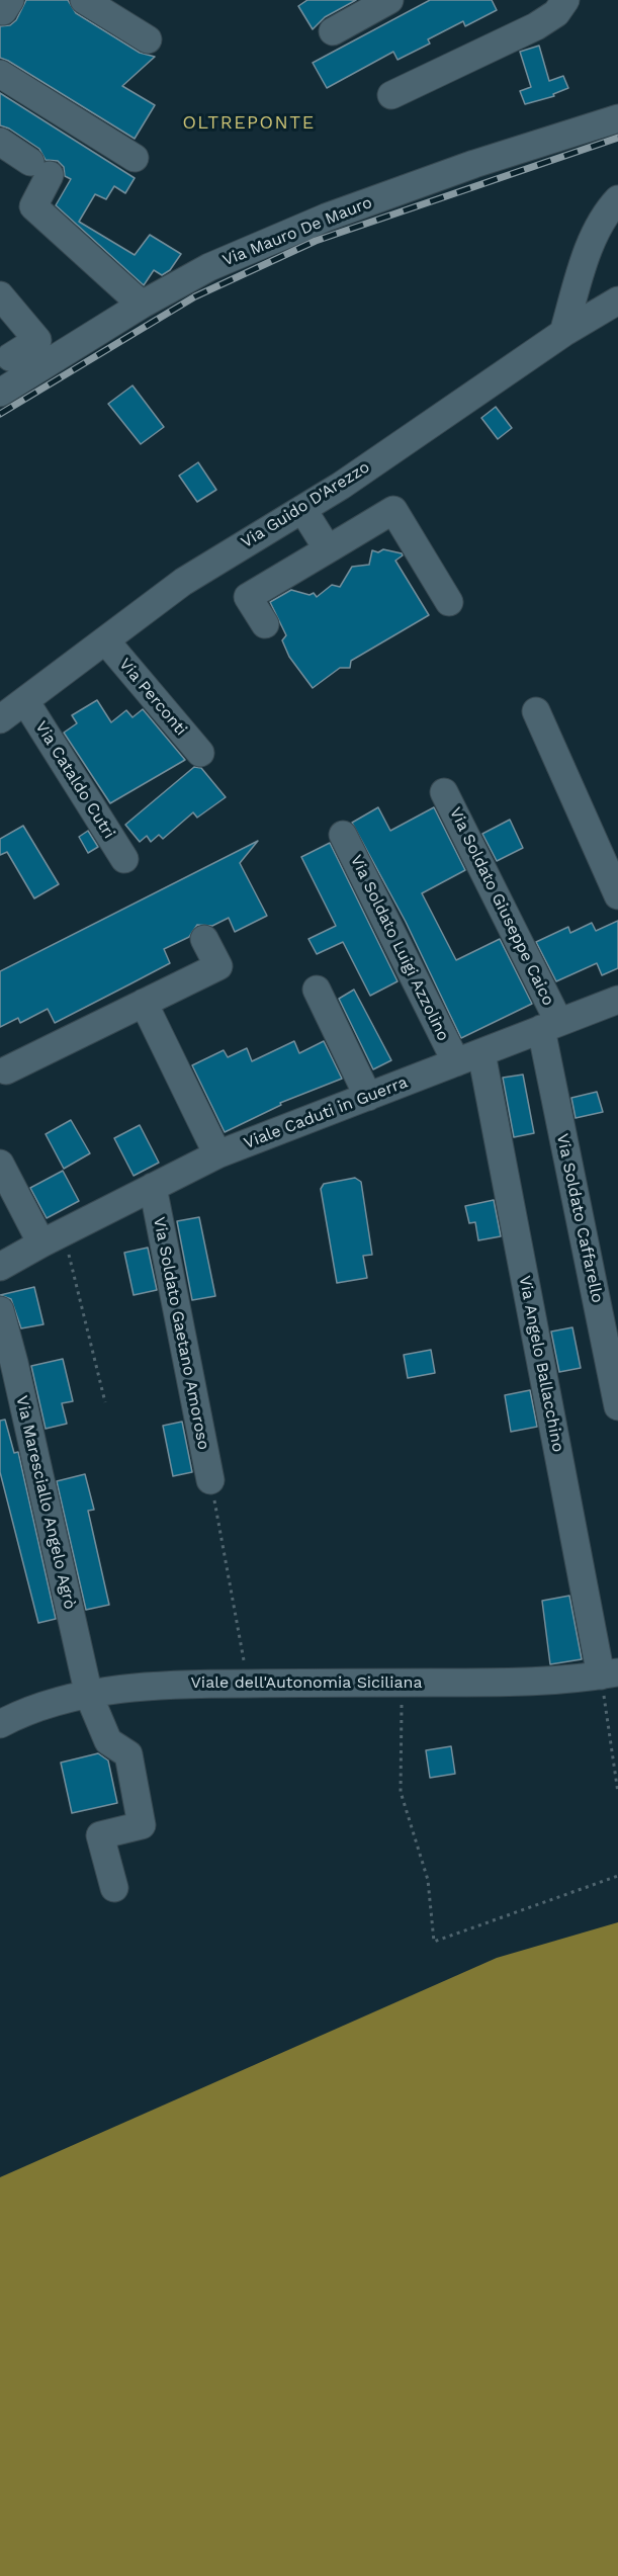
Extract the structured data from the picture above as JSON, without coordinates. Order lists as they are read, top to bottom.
{
  "streets": {
    "street": [
      "Via Mauro De Mauro",
      "Via Guido D'Arezzo",
      "Via Perconti",
      "Via Cataldo Cutri",
      "Via Soldato Giuseppe Caico",
      "Via Soldato Luigi Azzolino",
      "Viale Caduti in Guerra",
      "Via Soldato Caffarello",
      "Via Soldato Gaetano Amoroso",
      "Via Angelo Ballacchino",
      "Via Maresciallo Angelo Agrò",
      "Viale dell'Autonomia Siciliana"
    ]
  },
  "crossings": [
    ["Via Guido D'Arezzo", "Via Perconti"],
    ["Via Guido D'Arezzo", "Via Cataldo Cutri"],
    ["Via Soldato Giuseppe Caico", "Viale Caduti in Guerra"],
    ["Via Soldato Giuseppe Caico", "Via Soldato Caffarello"],
    ["Via Soldato Luigi Azzolino", "Viale Caduti in Guerra"],
    ["Via Soldato Luigi Azzolino", "Via Angelo Ballacchino"],
    ["Viale Caduti in Guerra", "Via Soldato Caffarello"],
    ["Viale Caduti in Guerra", "Via Soldato Gaetano Amoroso"],
    ["Viale Caduti in Guerra", "Via Angelo Ballacchino"],
    ["Via Angelo Ballacchino", "Viale dell'Autonomia Siciliana"],
    ["Via Maresciallo Angelo Agrò", "Viale dell'Autonomia Siciliana"]
  ],
  "districts": ["OLTREPONTE"]
}
